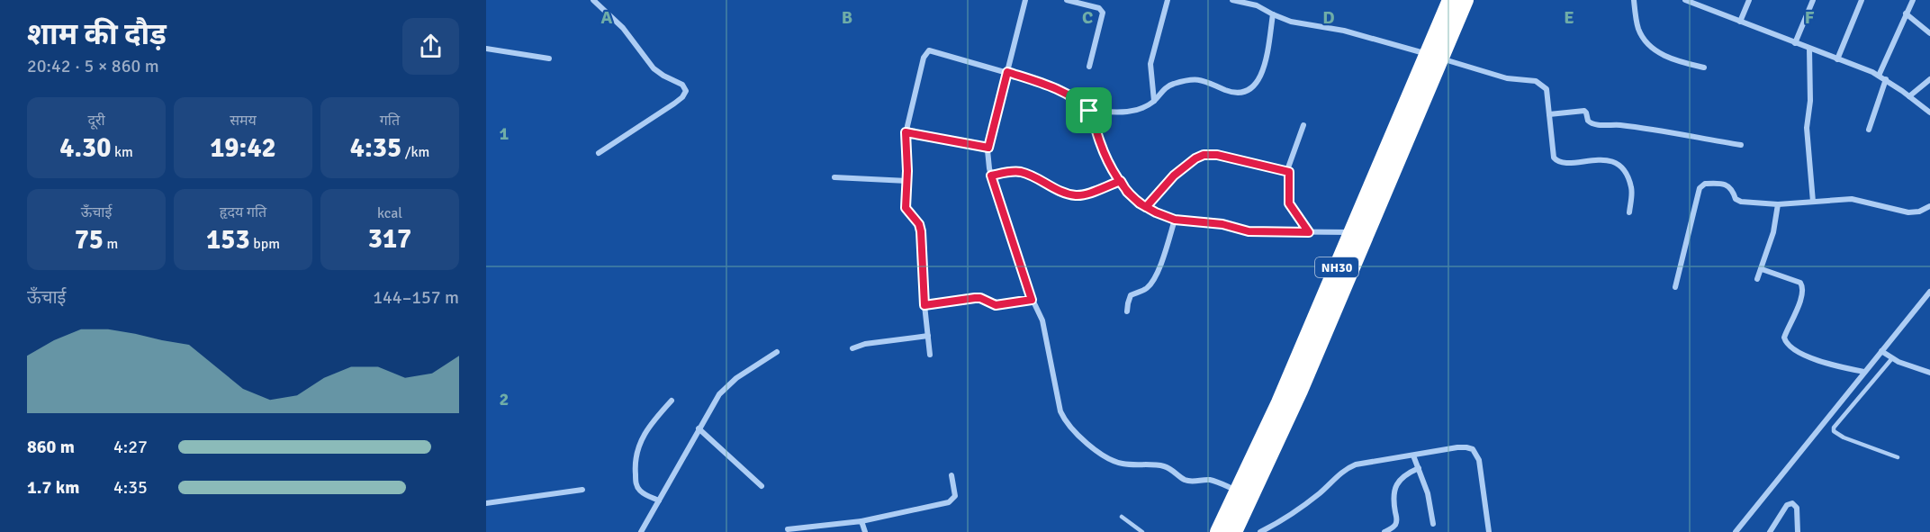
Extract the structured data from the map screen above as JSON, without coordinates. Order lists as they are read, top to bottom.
{
  "streets": {
    "highway": ["NH30"]
  },
  "page": {
    "heading": ["शाम की दौड़", "20:42 · 5 × 860 m"],
    "stats": [
      ["दूरी", "4.30 km"],
      ["समय", "19:42"],
      ["गति", "4:35 /km"],
      ["ऊँचाई", "75 m"],
      ["हृदय गति", "153 bpm"],
      ["kcal", "317"]
    ],
    "chart": ["ऊँचाई", "144–157 m"],
    "list": [
      {
        "name": "860 m",
        "note": "4:27"
      },
      {
        "name": "1.7 km",
        "note": "4:35"
      }
    ]
  },
  "grid": {
    "columns": [
      "A",
      "B",
      "C",
      "D",
      "E",
      "F"
    ],
    "rows": ["1", "2"]
  }
}
